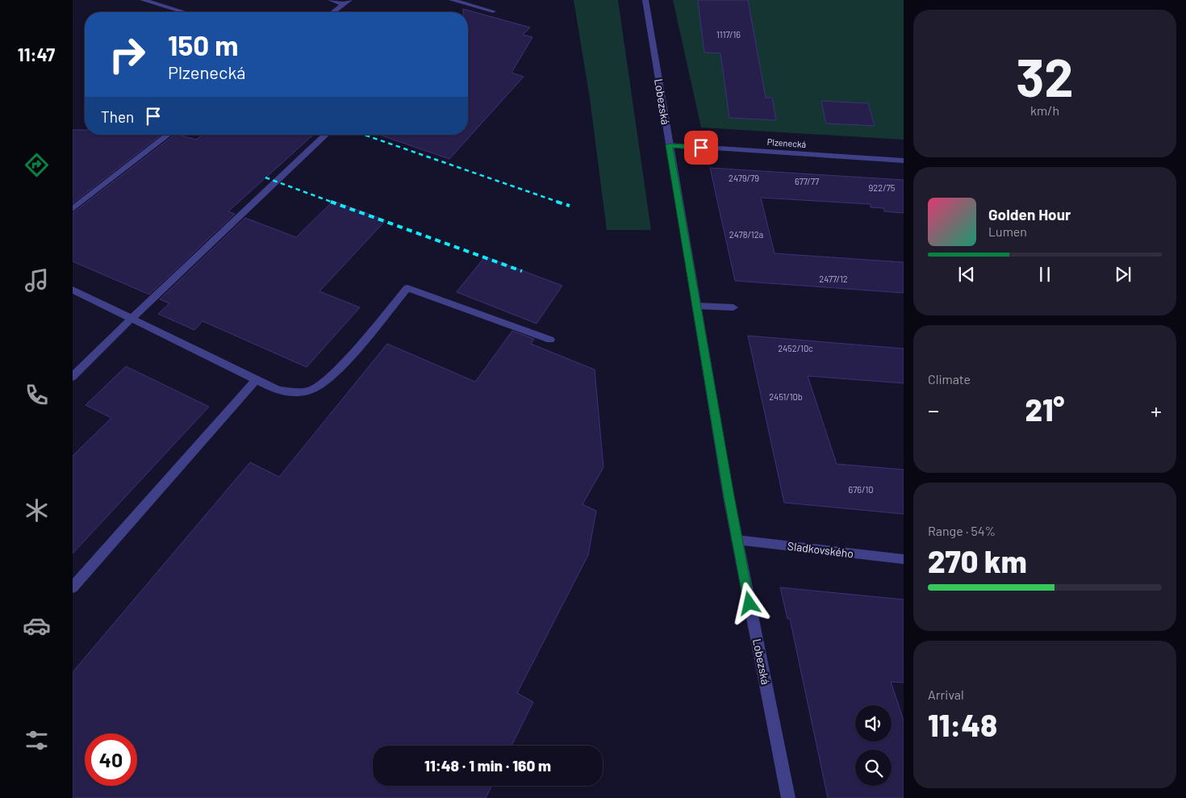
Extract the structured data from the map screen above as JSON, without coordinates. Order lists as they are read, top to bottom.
{
  "streets": {
    "street": ["Lobezská", "Plzenecká", "Sladkovského"]
  },
  "crossings": [
    ["Lobezská", "Plzenecká"],
    ["Lobezská", "Sladkovského"]
  ],
  "house_numbers": [
    "1117/16",
    "2479/79",
    "677/77",
    "922/75",
    "2478/12a",
    "2477/12",
    "2452/10c",
    "2451/10b",
    "676/10"
  ],
  "page": {
    "tabs": "11:47",
    "tile": [
      ["32", "km/h"],
      "Climate",
      ["Range · 54%", "270 km"],
      ["Arrival", "11:48"]
    ],
    "turn": ["150 m", "Plzenecká"],
    "then": "Then",
    "song": ["Golden Hour", "Lumen"],
    "heat": ["−", "21°", "+"],
    "limit": "40",
    "trip": "11:48 · 1 min · 160 m"
  }
}
